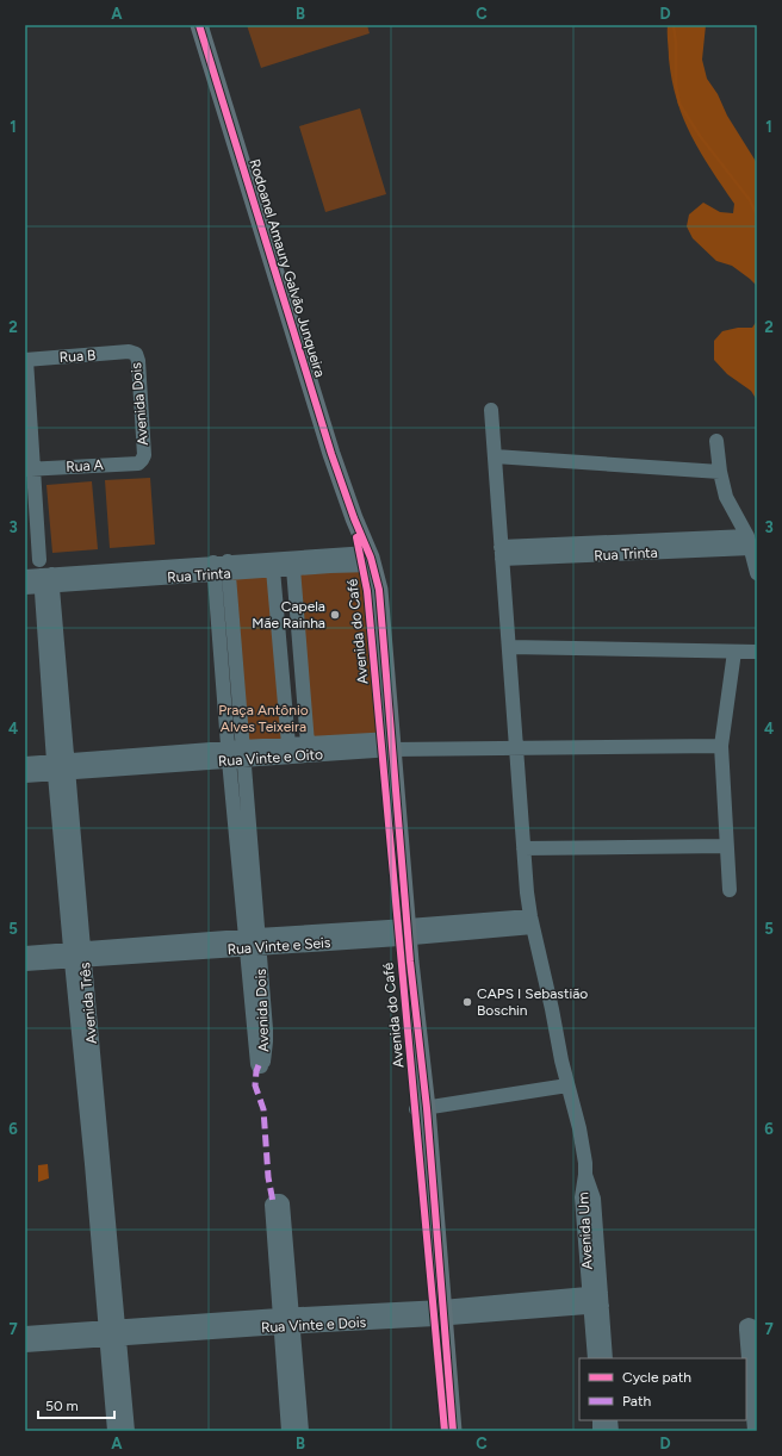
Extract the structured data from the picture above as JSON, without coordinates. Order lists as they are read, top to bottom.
{
  "streets": {
    "main road": ["Rodoanel Amaury Galvão Junqueira", "Avenida do Café"],
    "street": [
      "Rua B",
      "Avenida Dois",
      "Rua A",
      "Rua Trinta",
      "Rua Vinte e Oito",
      "Rua Vinte e Seis",
      "Avenida Três",
      "Avenida Um",
      "Rua Vinte e Dois"
    ]
  },
  "crossings": [
    ["Rodoanel Amaury Galvão Junqueira", "Avenida do Café"],
    ["Rua B", "Avenida Dois"],
    ["Avenida Dois", "Rua A"],
    ["Avenida Dois", "Rua Trinta"],
    ["Avenida Dois", "Rua Vinte e Oito"],
    ["Avenida Dois", "Rua Vinte e Seis"],
    ["Rua Trinta", "Avenida do Café"],
    ["Rua Trinta", "Avenida Três"],
    ["Rua Trinta", "Avenida Um"],
    ["Avenida do Café", "Rua Vinte e Oito"],
    ["Avenida do Café", "Rua Vinte e Seis"],
    ["Avenida do Café", "Rua Vinte e Dois"],
    ["Rua Vinte e Oito", "Avenida Três"],
    ["Rua Vinte e Oito", "Avenida Um"],
    ["Rua Vinte e Seis", "Avenida Três"],
    ["Rua Vinte e Seis", "Avenida Um"],
    ["Avenida Três", "Rua Vinte e Dois"],
    ["Avenida Um", "Rua Vinte e Dois"]
  ],
  "parks": ["Praça Antônio Alves Teixeira"],
  "places": ["Capela Mãe Rainha", "CAPS I Sebastião Boschin"],
  "legend": ["Cycle path", "Path"],
  "scale_bar": "50 m",
  "grid": {
    "columns": [
      "A",
      "B",
      "C",
      "D"
    ],
    "rows": [
      "1",
      "2",
      "3",
      "4",
      "5",
      "6",
      "7"
    ]
  }
}
